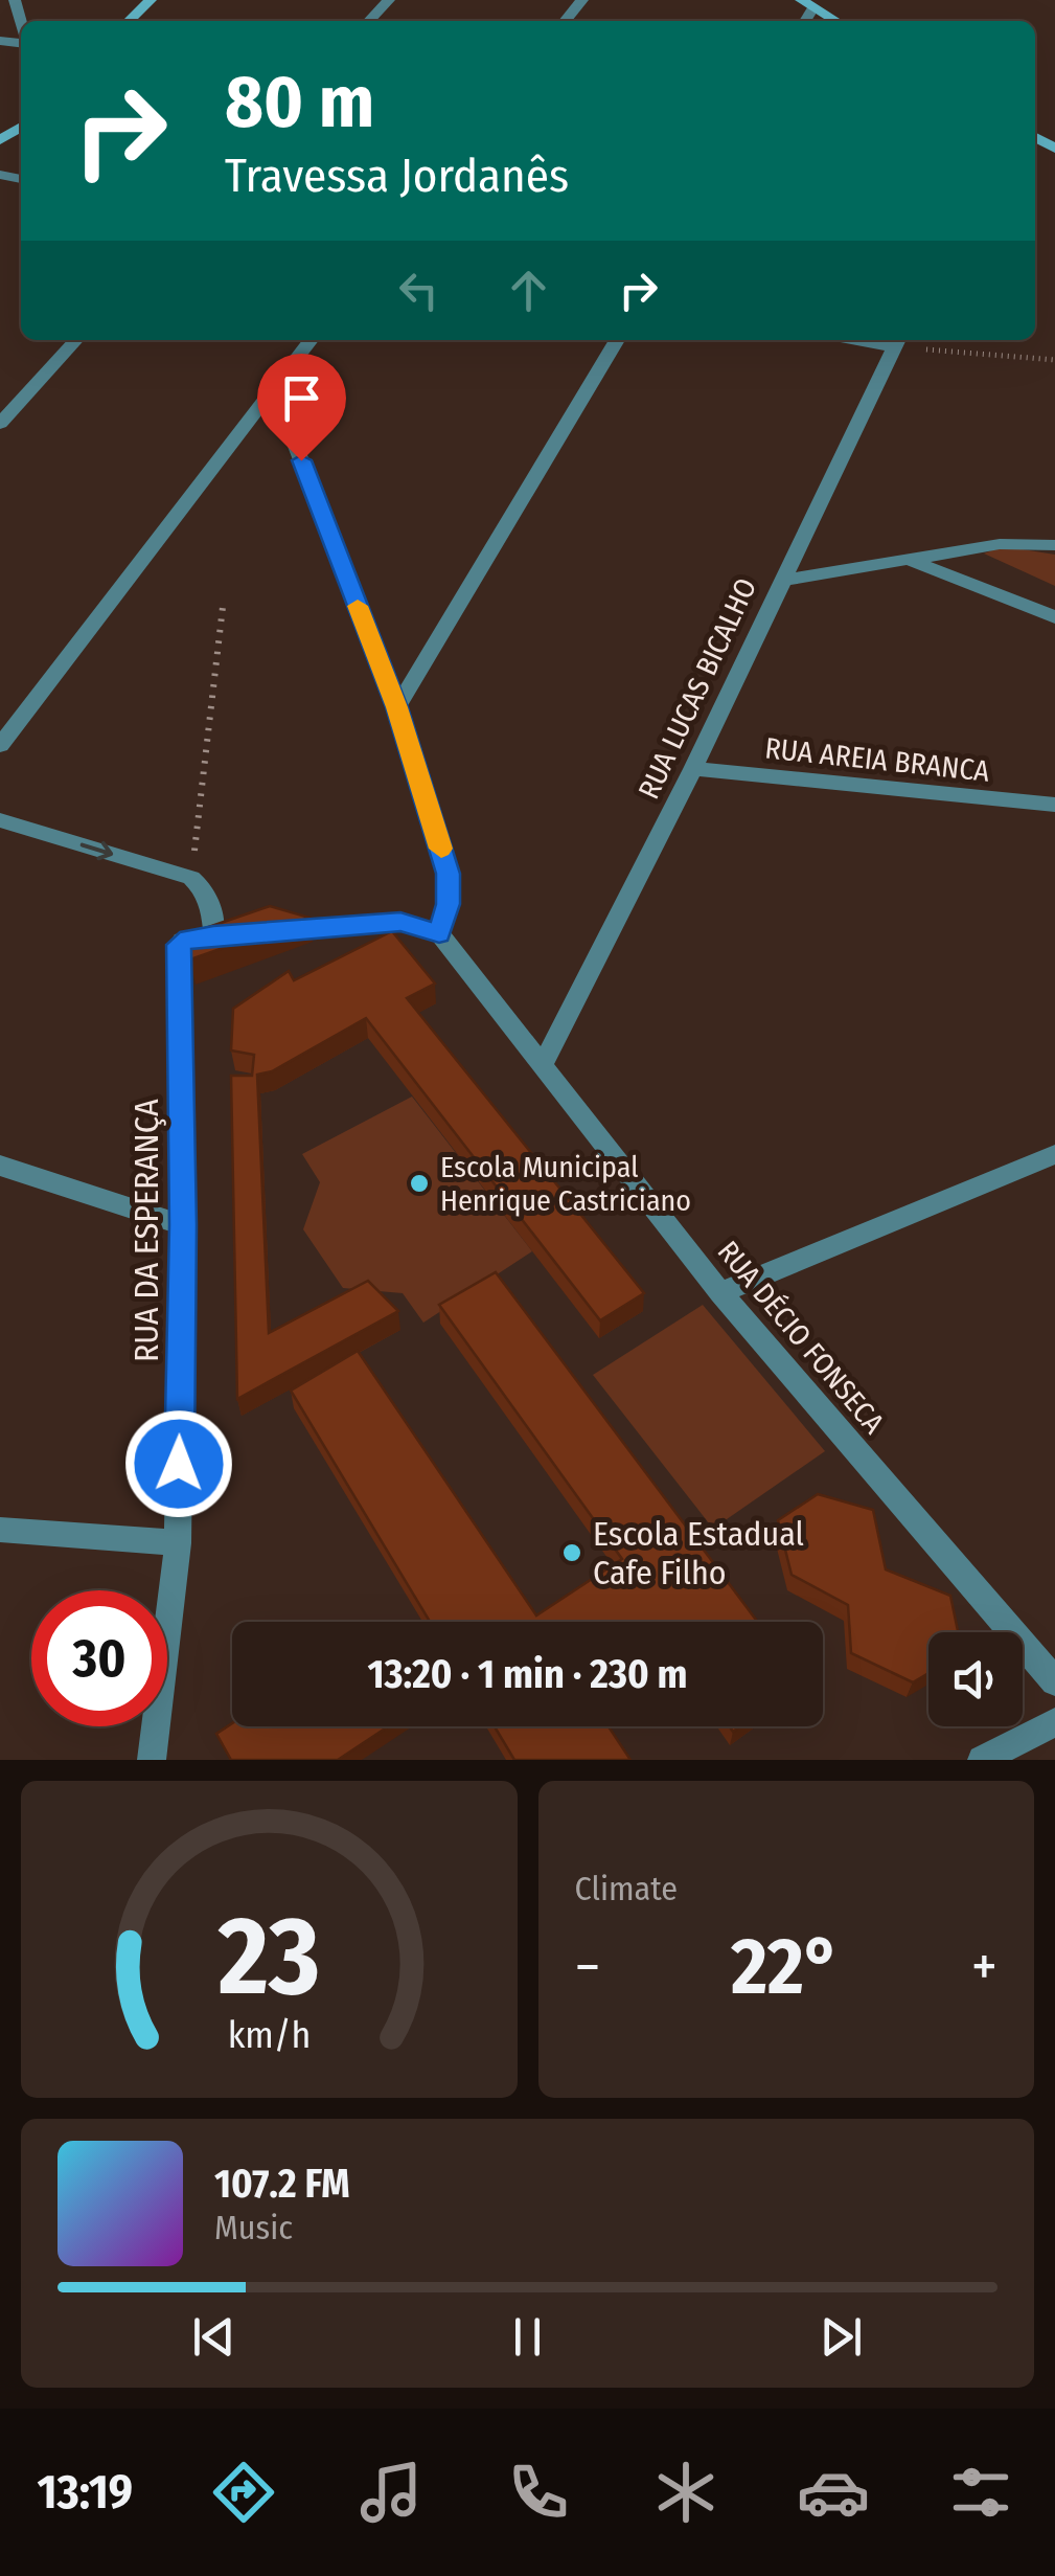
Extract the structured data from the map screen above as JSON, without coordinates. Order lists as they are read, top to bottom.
{
  "streets": {
    "street": [
      "RUA LUCAS BICALHO",
      "RUA AREIA BRANCA",
      "RUA DA ESPERANÇA",
      "RUA DÉCIO FONSECA"
    ]
  },
  "crossings": [
    ["RUA LUCAS BICALHO", "RUA AREIA BRANCA"],
    ["RUA LUCAS BICALHO", "RUA DÉCIO FONSECA"]
  ],
  "places": ["Escola Municipal Henrique Castriciano", "Escola Estadual Cafe Filho"],
  "page": {
    "turn": ["80 m", "Travessa Jordanês"],
    "limit": "30",
    "trip": "13:20 · 1 min · 230 m",
    "tile": "Climate",
    "heat": ["−", "22°", "+"],
    "song": ["107.2 FM", "Music"],
    "tabs": "13:19",
    "gauge": ["23", "km/h"]
  }
}
